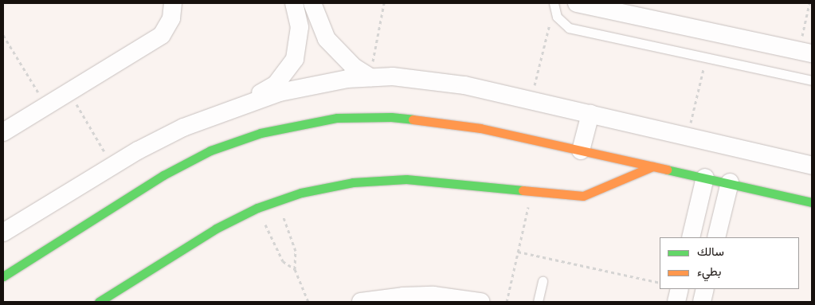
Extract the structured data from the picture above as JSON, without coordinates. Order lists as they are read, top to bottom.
{
  "legend": ["سالك", "بطيء"]
}
